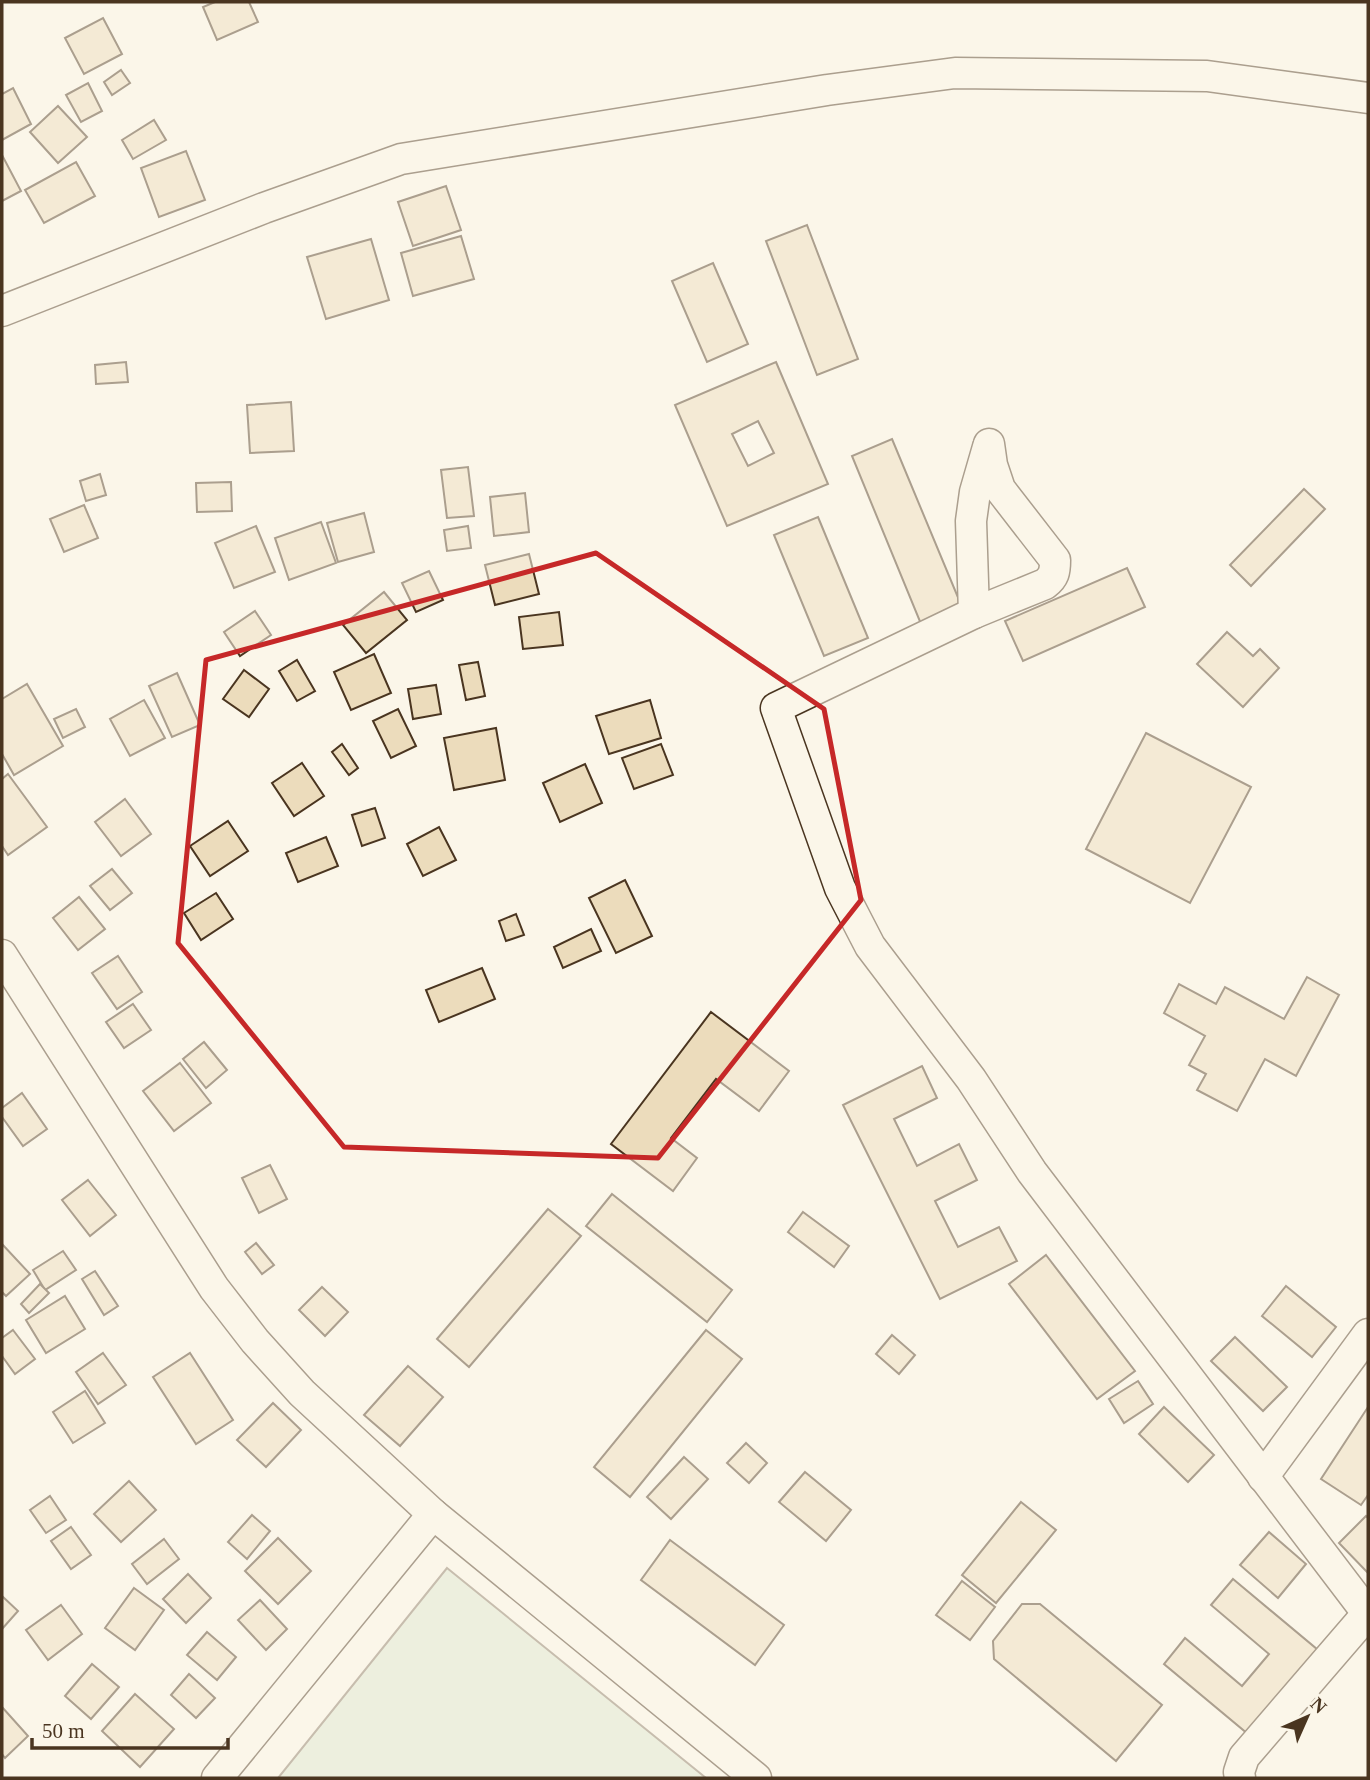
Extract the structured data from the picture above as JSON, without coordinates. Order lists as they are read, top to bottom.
{
  "scale_bar": "50 m",
  "north": "top right"
}
